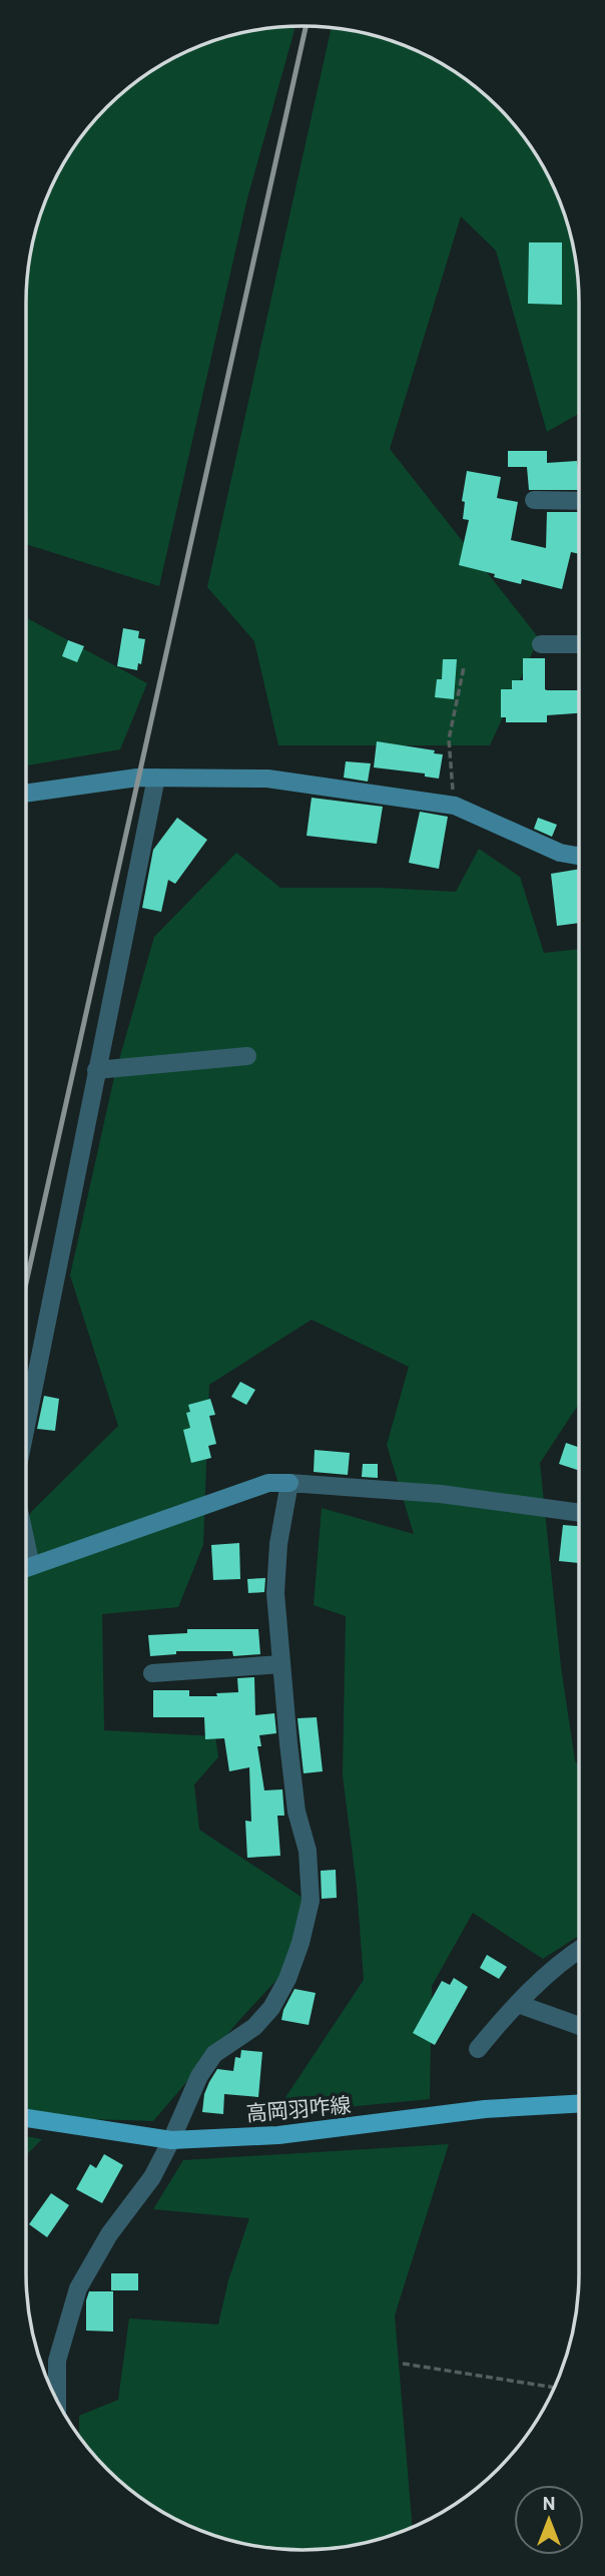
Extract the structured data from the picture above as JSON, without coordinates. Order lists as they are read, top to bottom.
{
  "streets": {
    "main road": ["高岡羽咋線"]
  },
  "north": "top"
}
